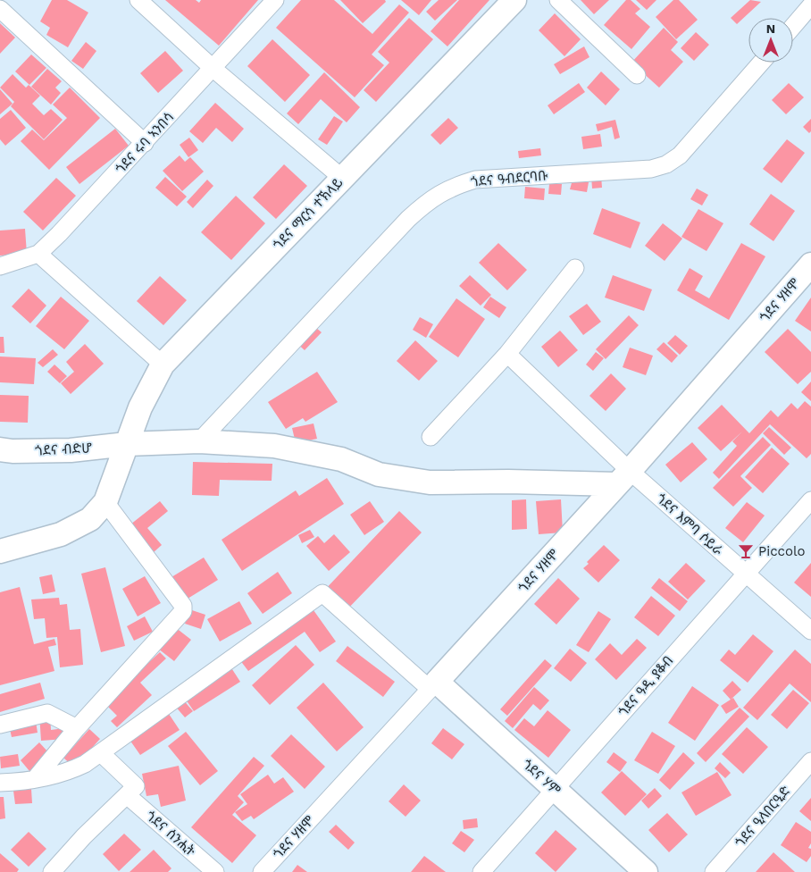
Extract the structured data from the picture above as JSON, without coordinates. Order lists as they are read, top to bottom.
{
  "streets": {
    "street": [
      "ጎደና ሩባ ኣንበሳ",
      "ጎደና ዓብደርባቡ",
      "ጎደና ማርሳ ተኽላይ",
      "ጎደና ሃዘሞ",
      "ጎደና ብድሆ",
      "ጎደና እምባ ሶይራ",
      "ጎደና ዓዲ ያቆብ",
      "ጎደና ሃም",
      "ጎደና ዒላበርዒድ",
      "ጎደና ሰንሒት"
    ]
  },
  "crossings": [
    ["ጎደና ዓብደርባቡ", "ጎደና ብድሆ"],
    ["ጎደና ማርሳ ተኽላይ", "ጎደና ብድሆ"],
    ["ጎደና ሃዘሞ", "ጎደና ብድሆ"],
    ["ጎደና ሃዘሞ", "ጎደና እምባ ሶይራ"],
    ["ጎደና ሃዘሞ", "ጎደና ሃም"],
    ["ጎደና ብድሆ", "ጎደና እምባ ሶይራ"],
    ["ጎደና እምባ ሶይራ", "ጎደና ዓዲ ያቆብ"],
    ["ጎደና ዓዲ ያቆብ", "ጎደና ሃም"]
  ],
  "places": {
    "bar": ["Piccolo"]
  },
  "north": "top"
}
